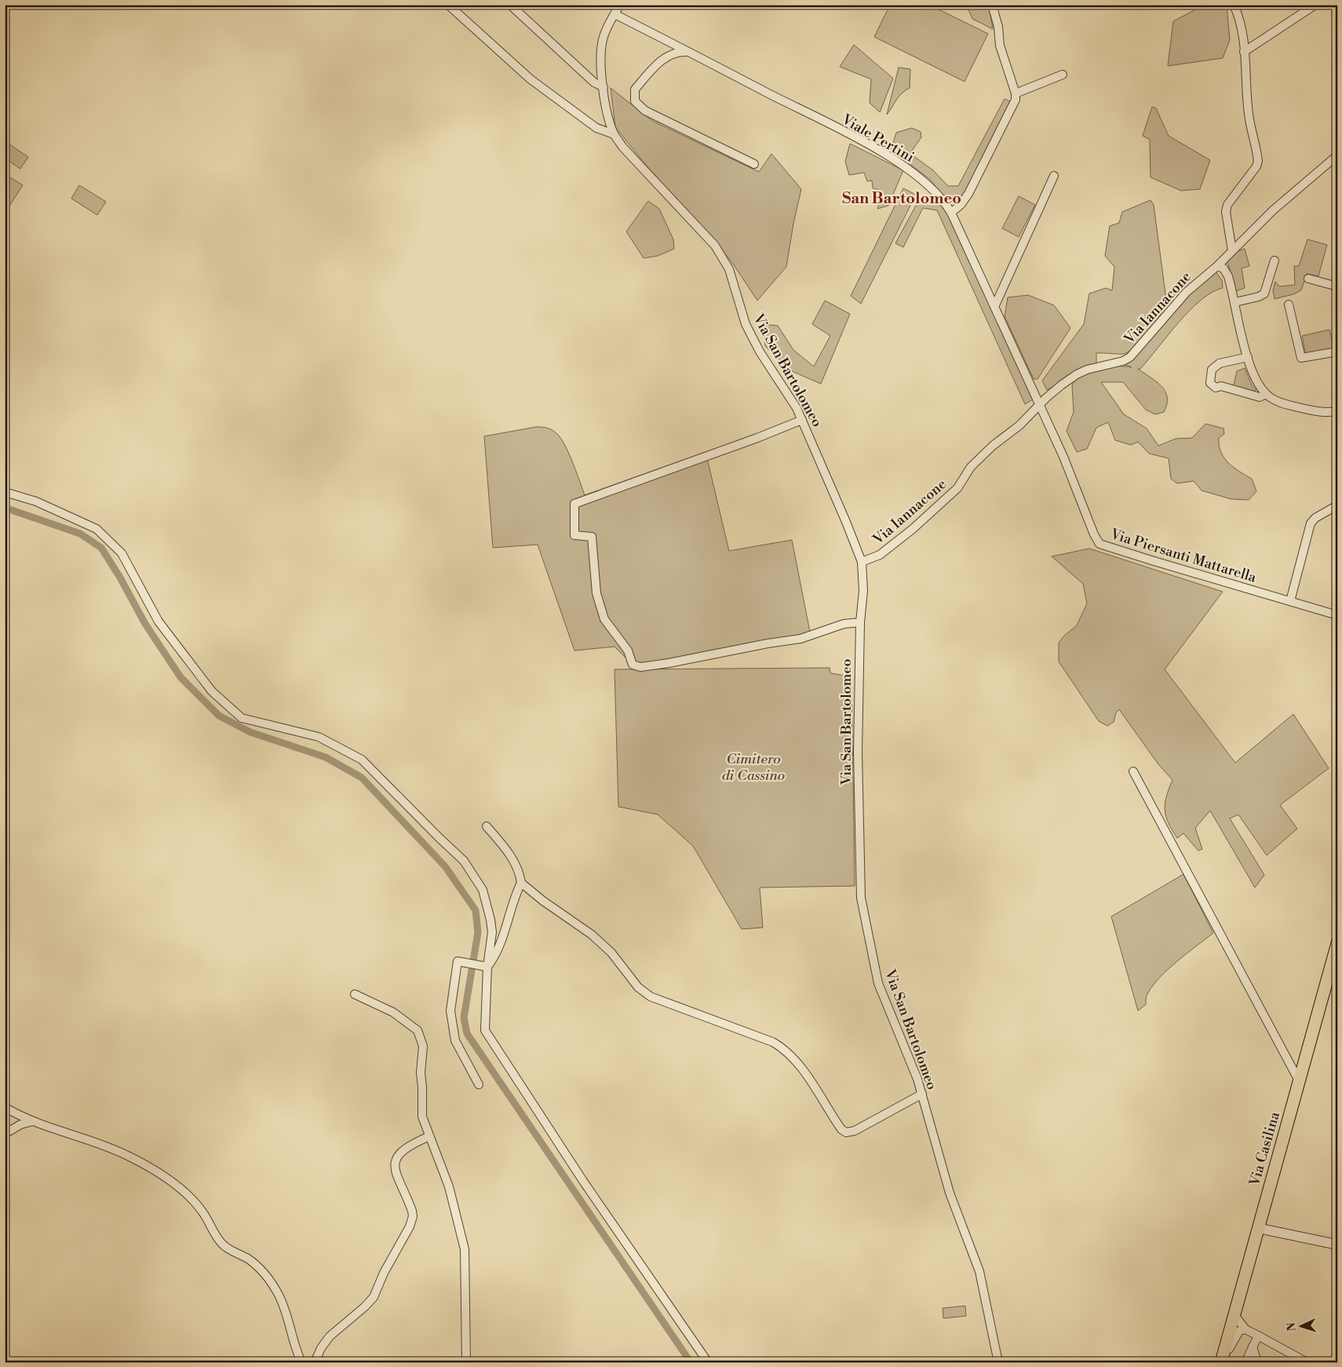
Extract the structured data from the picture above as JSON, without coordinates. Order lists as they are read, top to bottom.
{
  "streets": {
    "main road": ["Via Casilina"],
    "street": [
      "Viale Pertini",
      "Via Iannacone",
      "Via San Bartolomeo",
      "Via Piersanti Mattarella"
    ]
  },
  "crossings": [
    ["Viale Pertini", "Via Iannacone"],
    ["Viale Pertini", "Via Piersanti Mattarella"],
    ["Via Iannacone", "Via San Bartolomeo"],
    ["Via Iannacone", "Via Piersanti Mattarella"]
  ],
  "districts": ["San Bartolomeo"],
  "parks": ["Cimitero di Cassino"],
  "north": "left"
}
